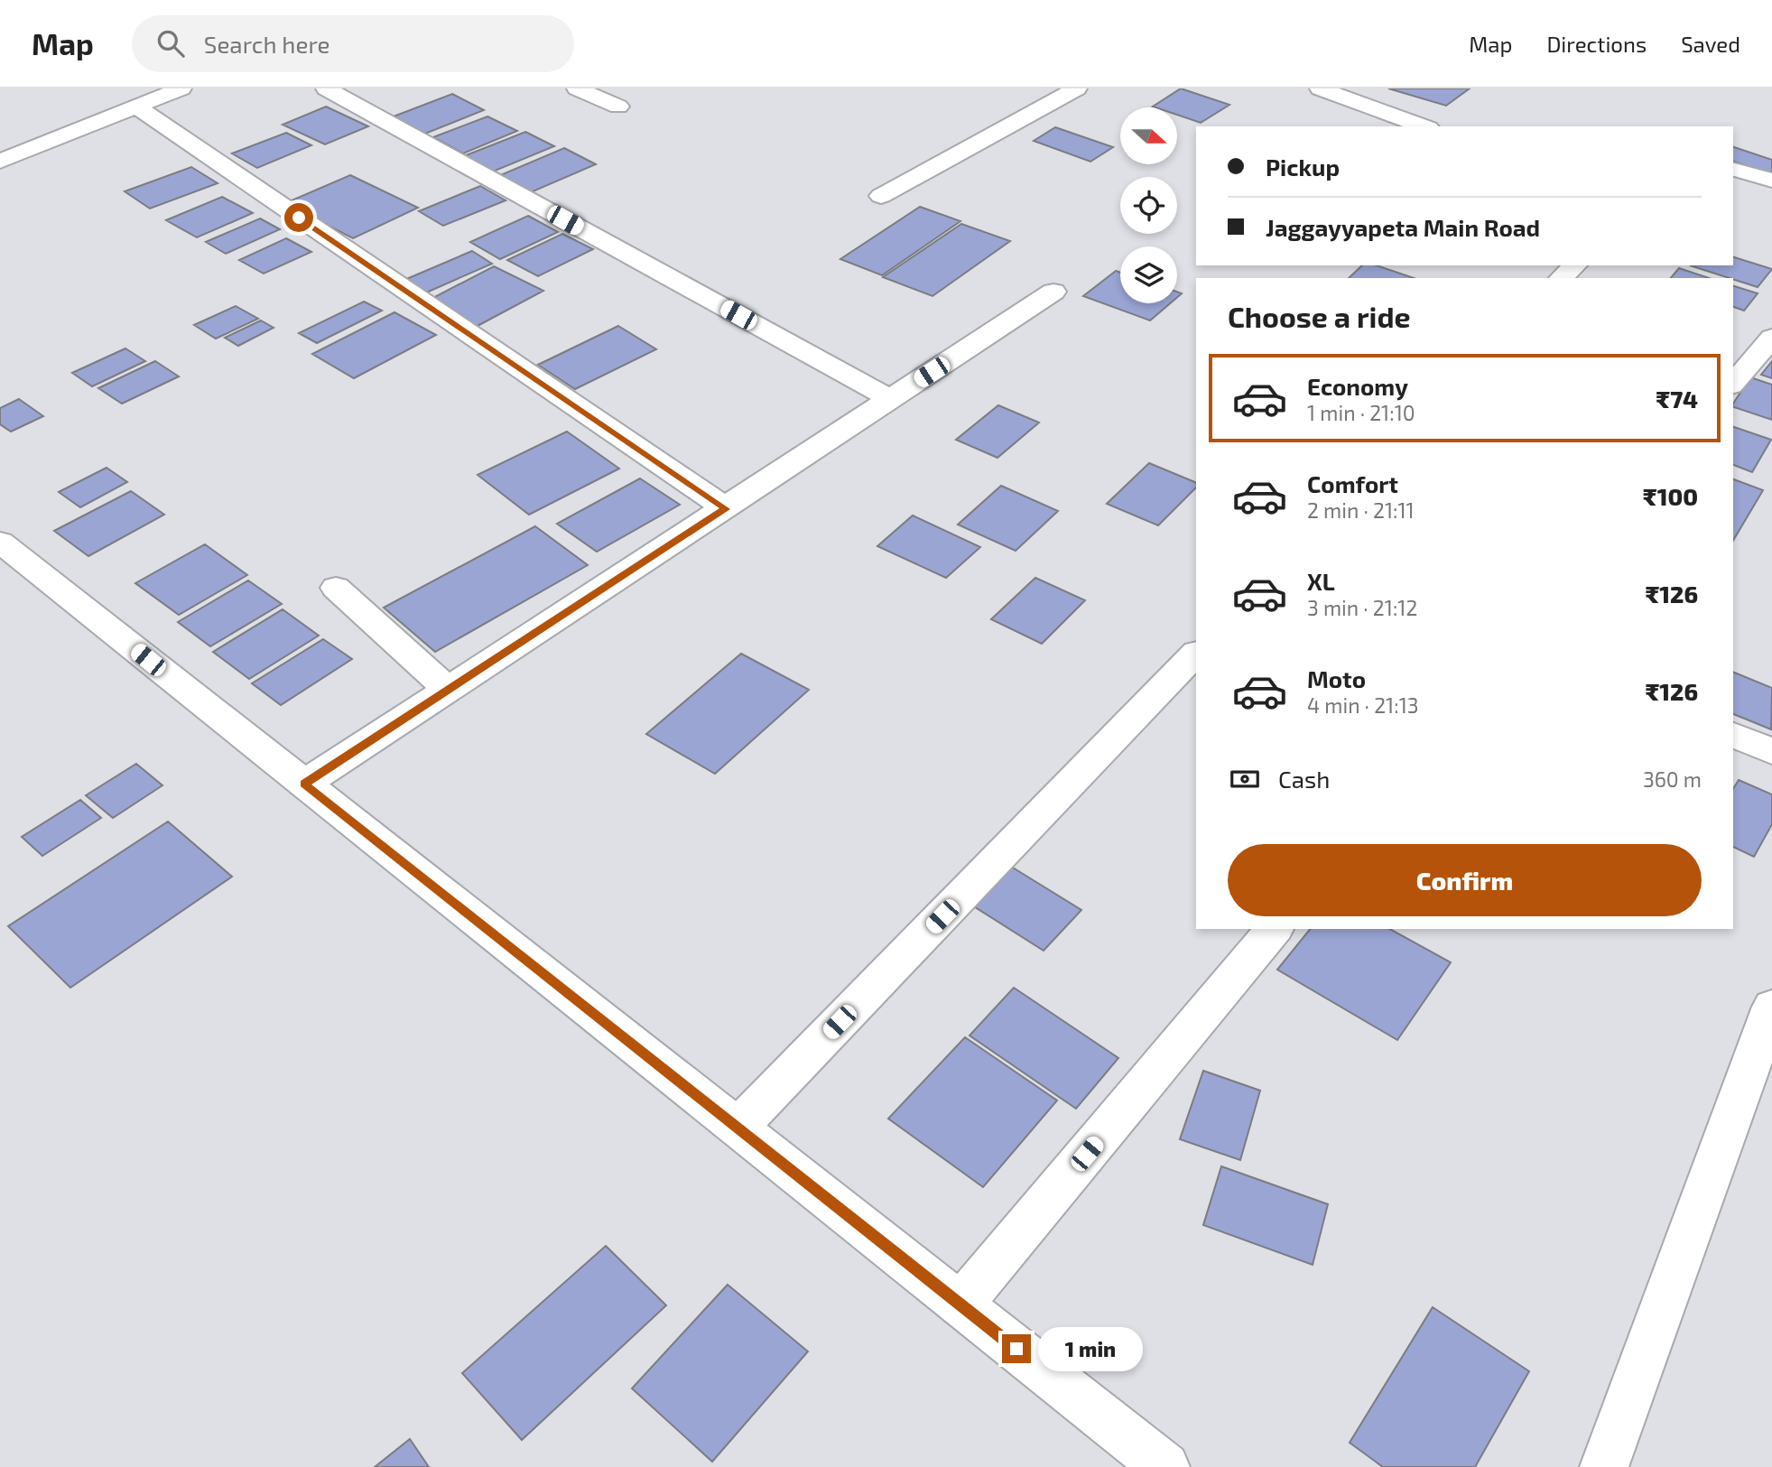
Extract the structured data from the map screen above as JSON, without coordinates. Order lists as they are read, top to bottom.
{
  "north": "right",
  "page": {
    "header": "Map",
    "search": "Search here",
    "nav": ["Map", "Directions", "Saved"],
    "banner": ["Pickup", "Jaggayyapeta Main Road"],
    "heading": "Choose a ride",
    "list": [
      {
        "name": "Economy",
        "note": "1 min · 21:10",
        "value": "₹74"
      },
      {
        "name": "Comfort",
        "note": "2 min · 21:11",
        "value": "₹100"
      },
      {
        "name": "XL",
        "note": "3 min · 21:12",
        "value": "₹126"
      },
      {
        "name": "Moto",
        "note": "4 min · 21:13",
        "value": "₹126"
      }
    ],
    "pay": ["Cash", "360 m"],
    "buttons": "Confirm",
    "bubble": "1 min"
  }
}
